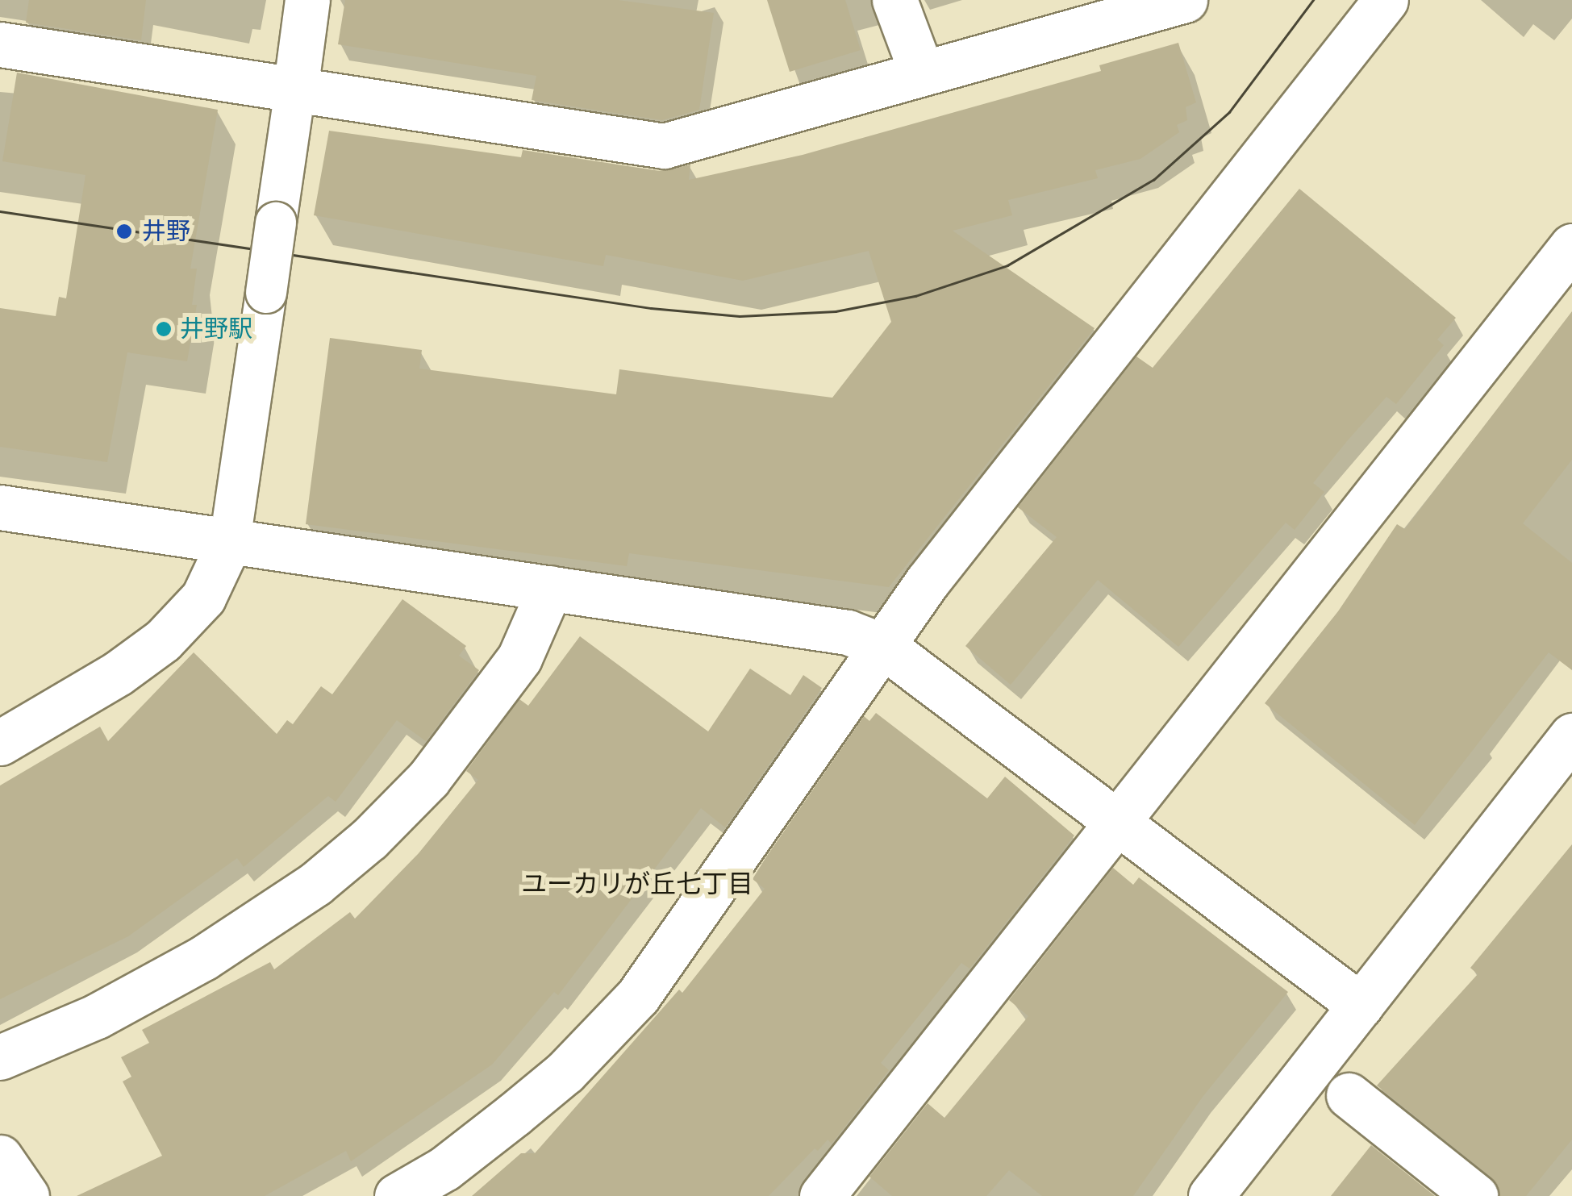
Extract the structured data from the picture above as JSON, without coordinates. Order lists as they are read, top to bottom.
{
  "districts": ["ユーカリが丘七丁目"],
  "places": ["井野", "井野駅"]
}
